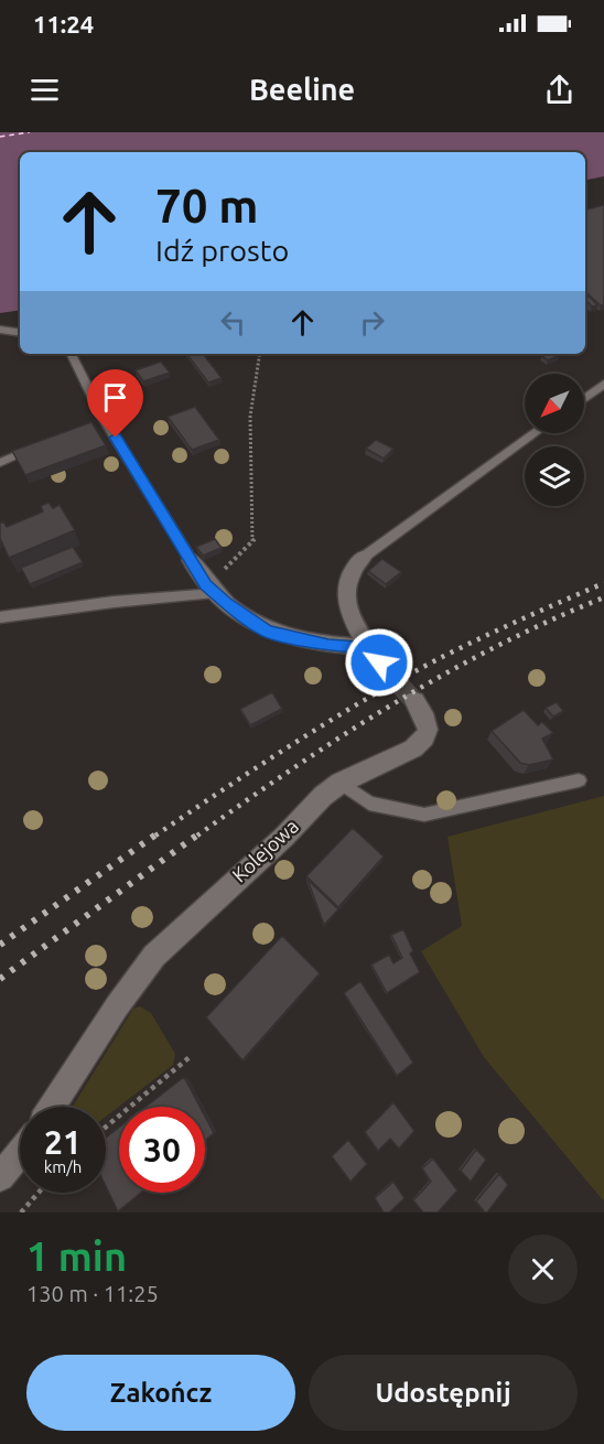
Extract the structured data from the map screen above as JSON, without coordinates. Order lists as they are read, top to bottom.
{
  "streets": {
    "street": ["Kolejowa"]
  },
  "north": "bottom left",
  "page": {
    "status": "11:24",
    "header": "Beeline",
    "turn": ["70 m", "Idź prosto"],
    "speed": "21 km/h",
    "limit": "30",
    "heading": ["1 min", "130 m · 11:25"],
    "buttons": ["Zakończ", "Udostępnij"]
  }
}
